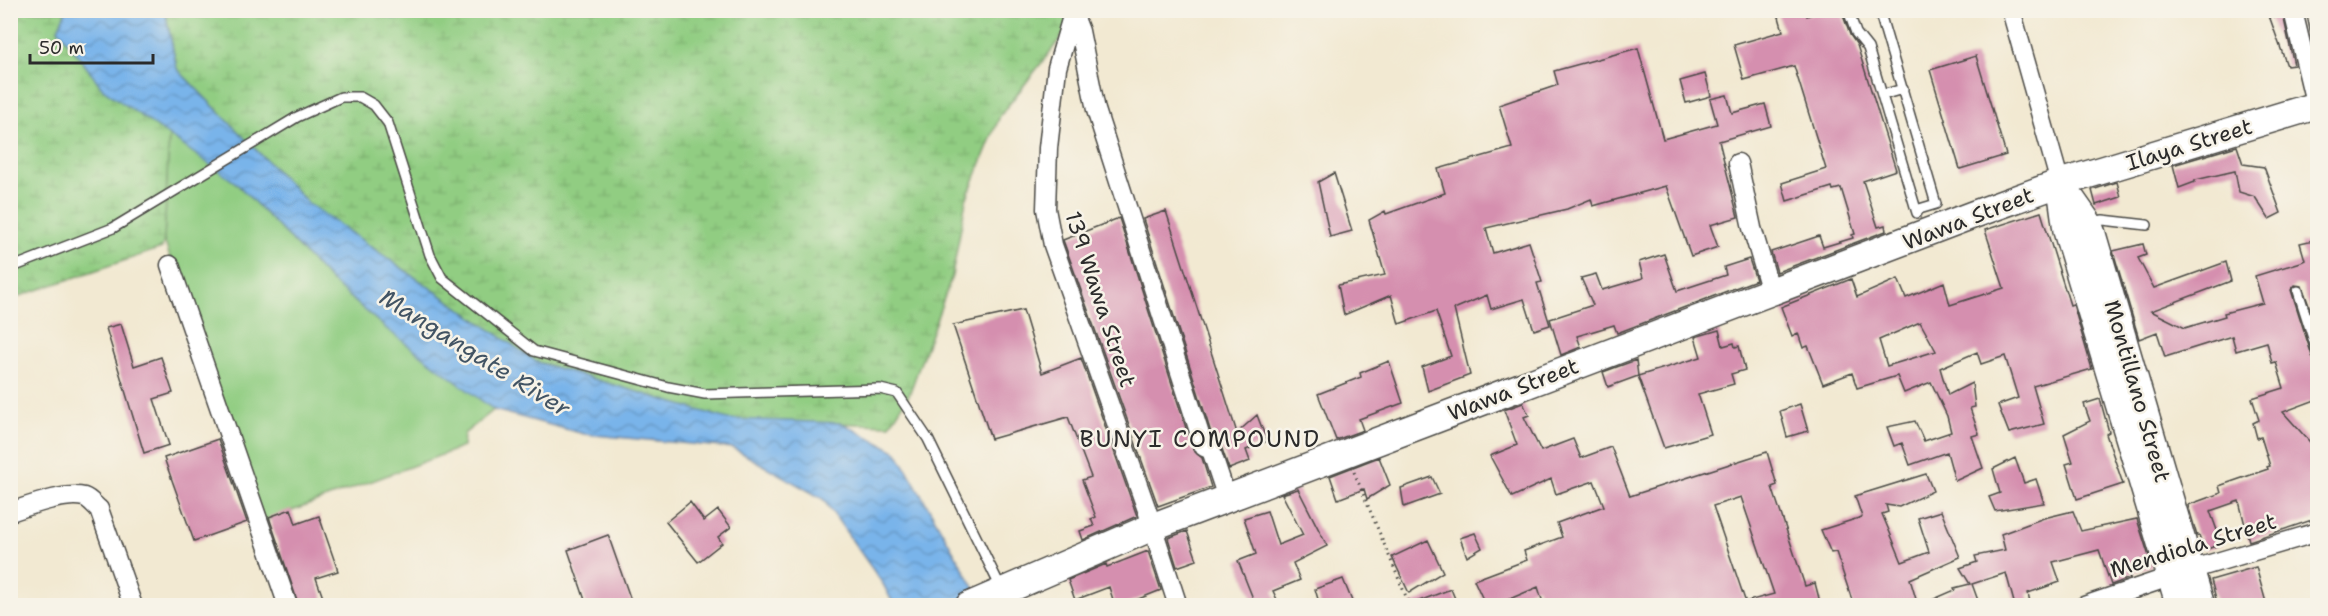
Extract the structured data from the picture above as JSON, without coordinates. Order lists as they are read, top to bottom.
{
  "streets": {
    "main road": ["Ilaya Street", "Wawa Street", "Montillano Street"],
    "street": ["139 Wawa Street", "Mendiola Street"]
  },
  "crossings": [
    ["Ilaya Street", "Wawa Street"],
    ["Ilaya Street", "Montillano Street"],
    ["Wawa Street", "139 Wawa Street"],
    ["Wawa Street", "Montillano Street"],
    ["Montillano Street", "Mendiola Street"]
  ],
  "districts": ["BUNYI COMPOUND"],
  "water": ["Mangangate River"],
  "scale_bar": "50 m"
}
